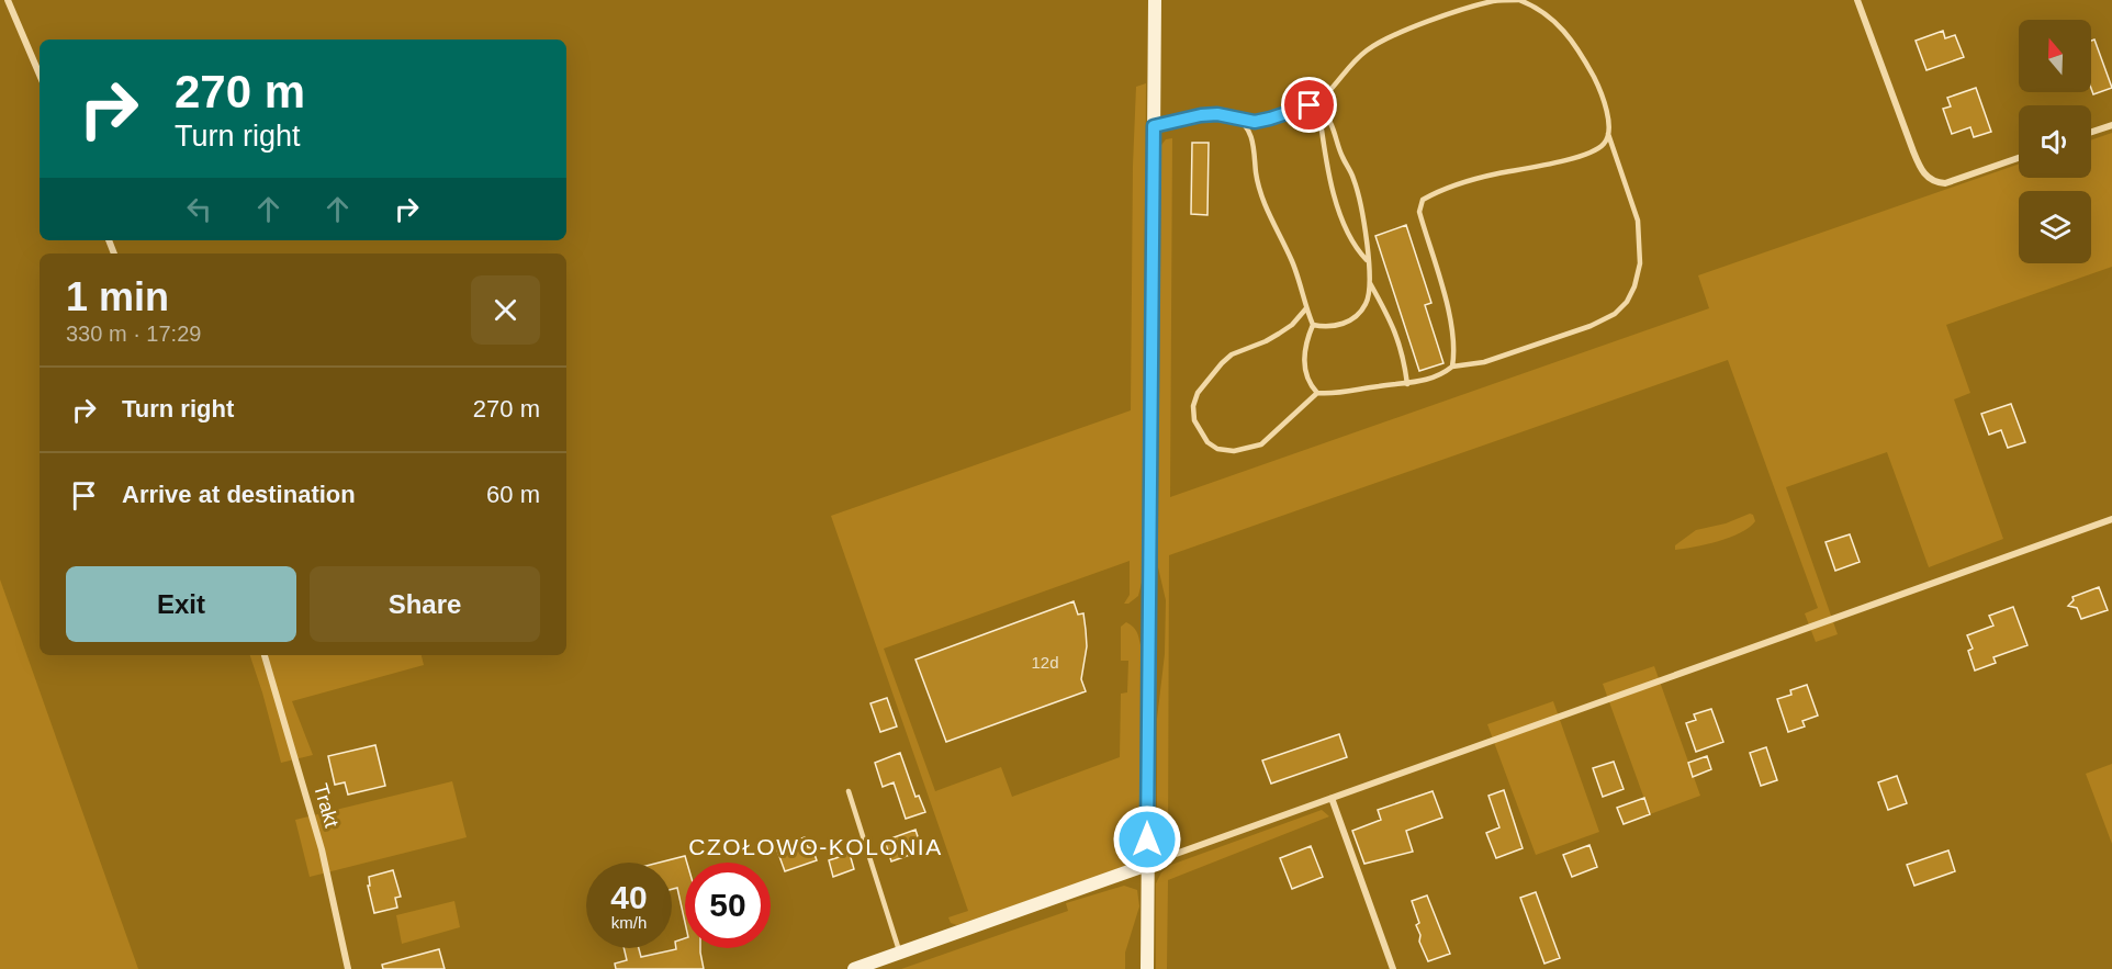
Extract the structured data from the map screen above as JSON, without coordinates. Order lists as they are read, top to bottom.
{
  "streets": {
    "street": ["Trakt"]
  },
  "districts": ["CZOŁOWO-KOLONIA"],
  "house_numbers": ["12d"],
  "north": "top",
  "page": {
    "turn": ["270 m", "Turn right"],
    "heading": ["1 min", "330 m · 17:29"],
    "list": [
      {
        "name": "Turn right",
        "value": "270 m"
      },
      {
        "name": "Arrive at destination",
        "value": "60 m"
      }
    ],
    "buttons": ["Exit", "Share"],
    "speed": "40 km/h",
    "limit": "50"
  }
}
